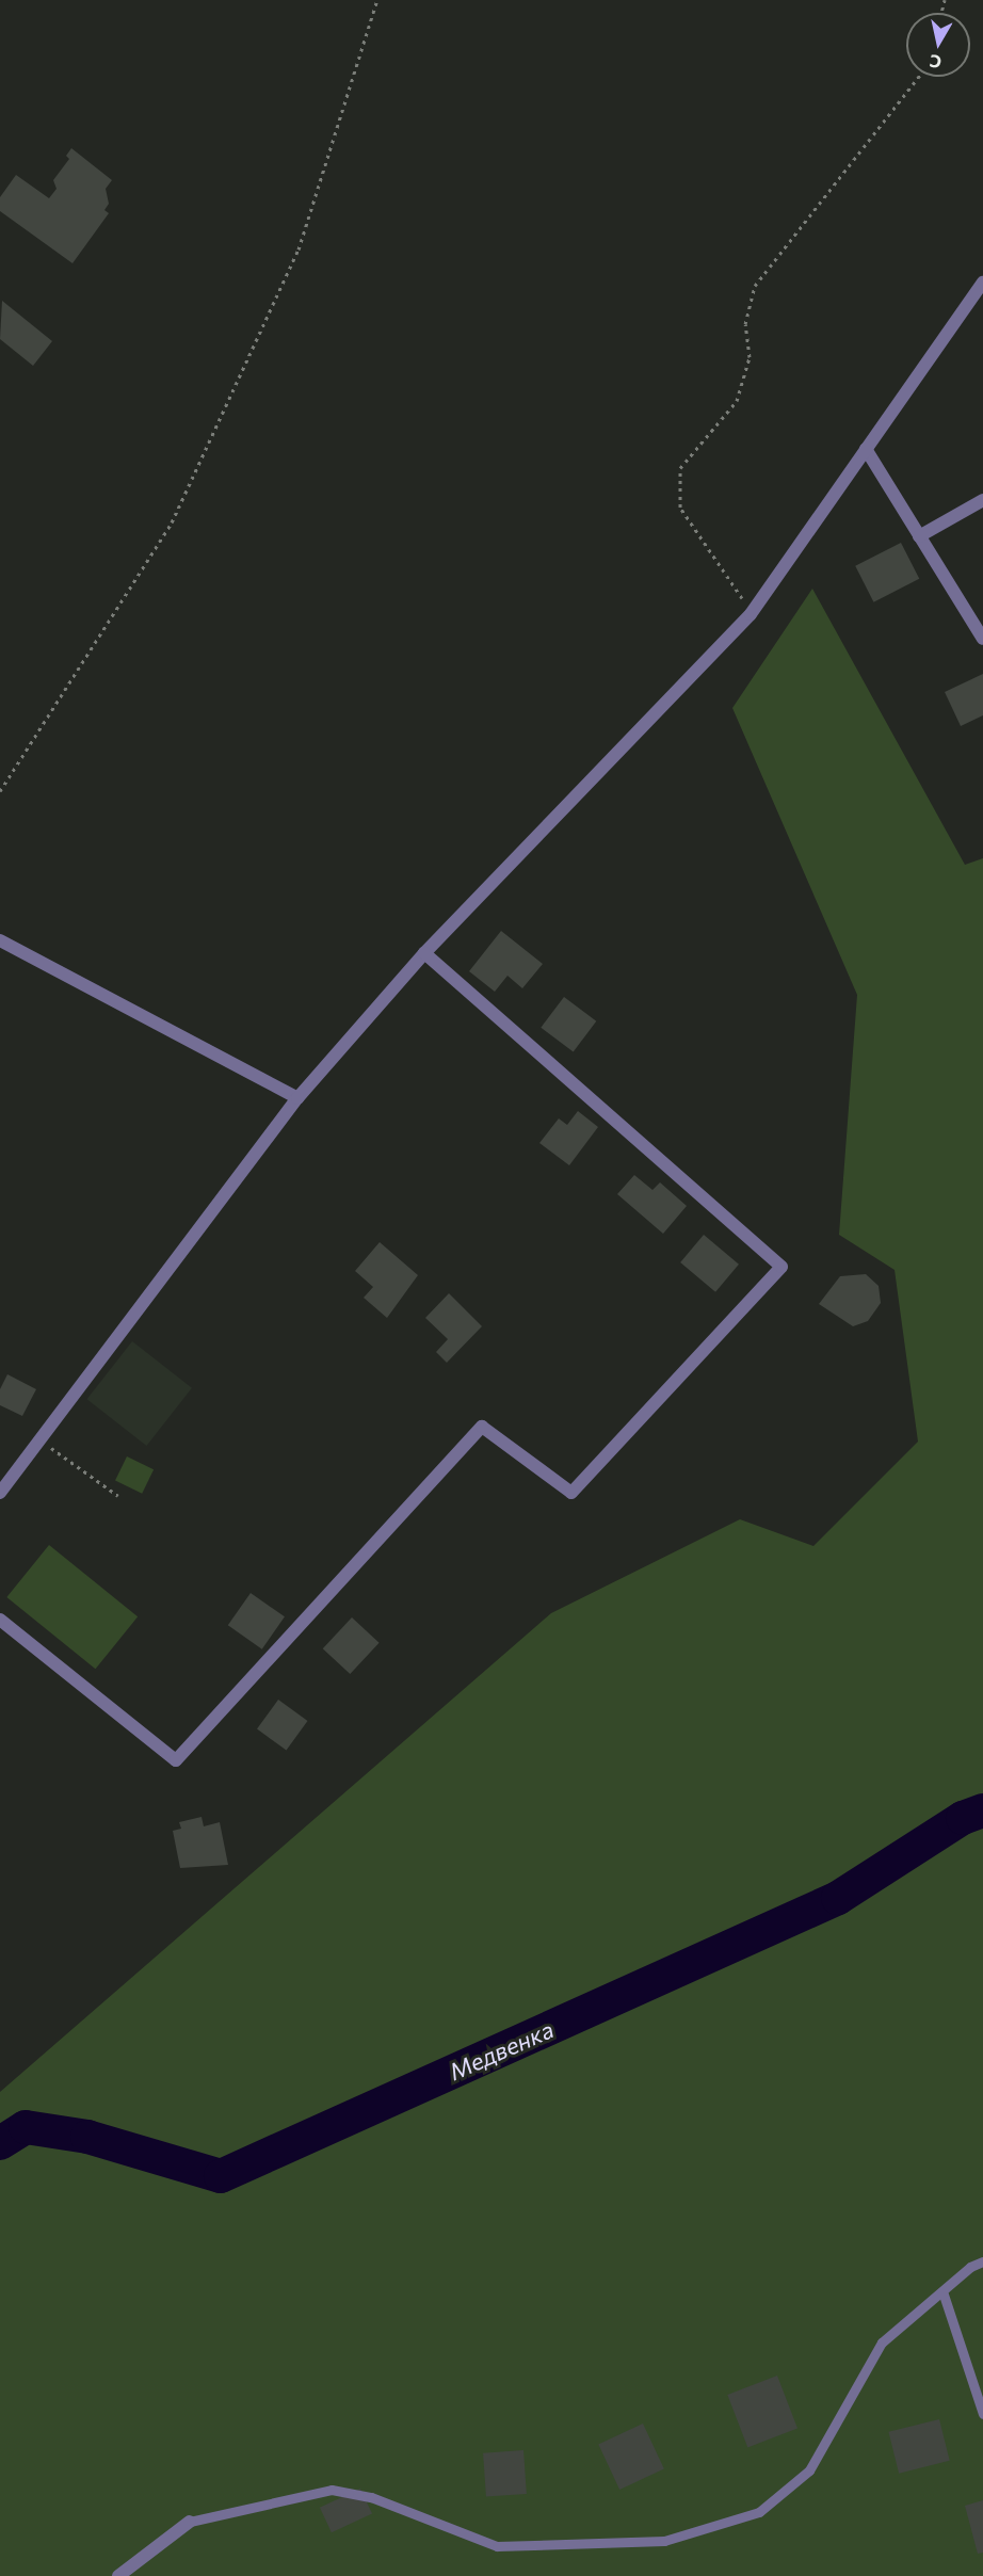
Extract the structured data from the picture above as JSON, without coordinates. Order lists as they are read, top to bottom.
{
  "water": ["Медвенка"],
  "north": "bottom"
}
